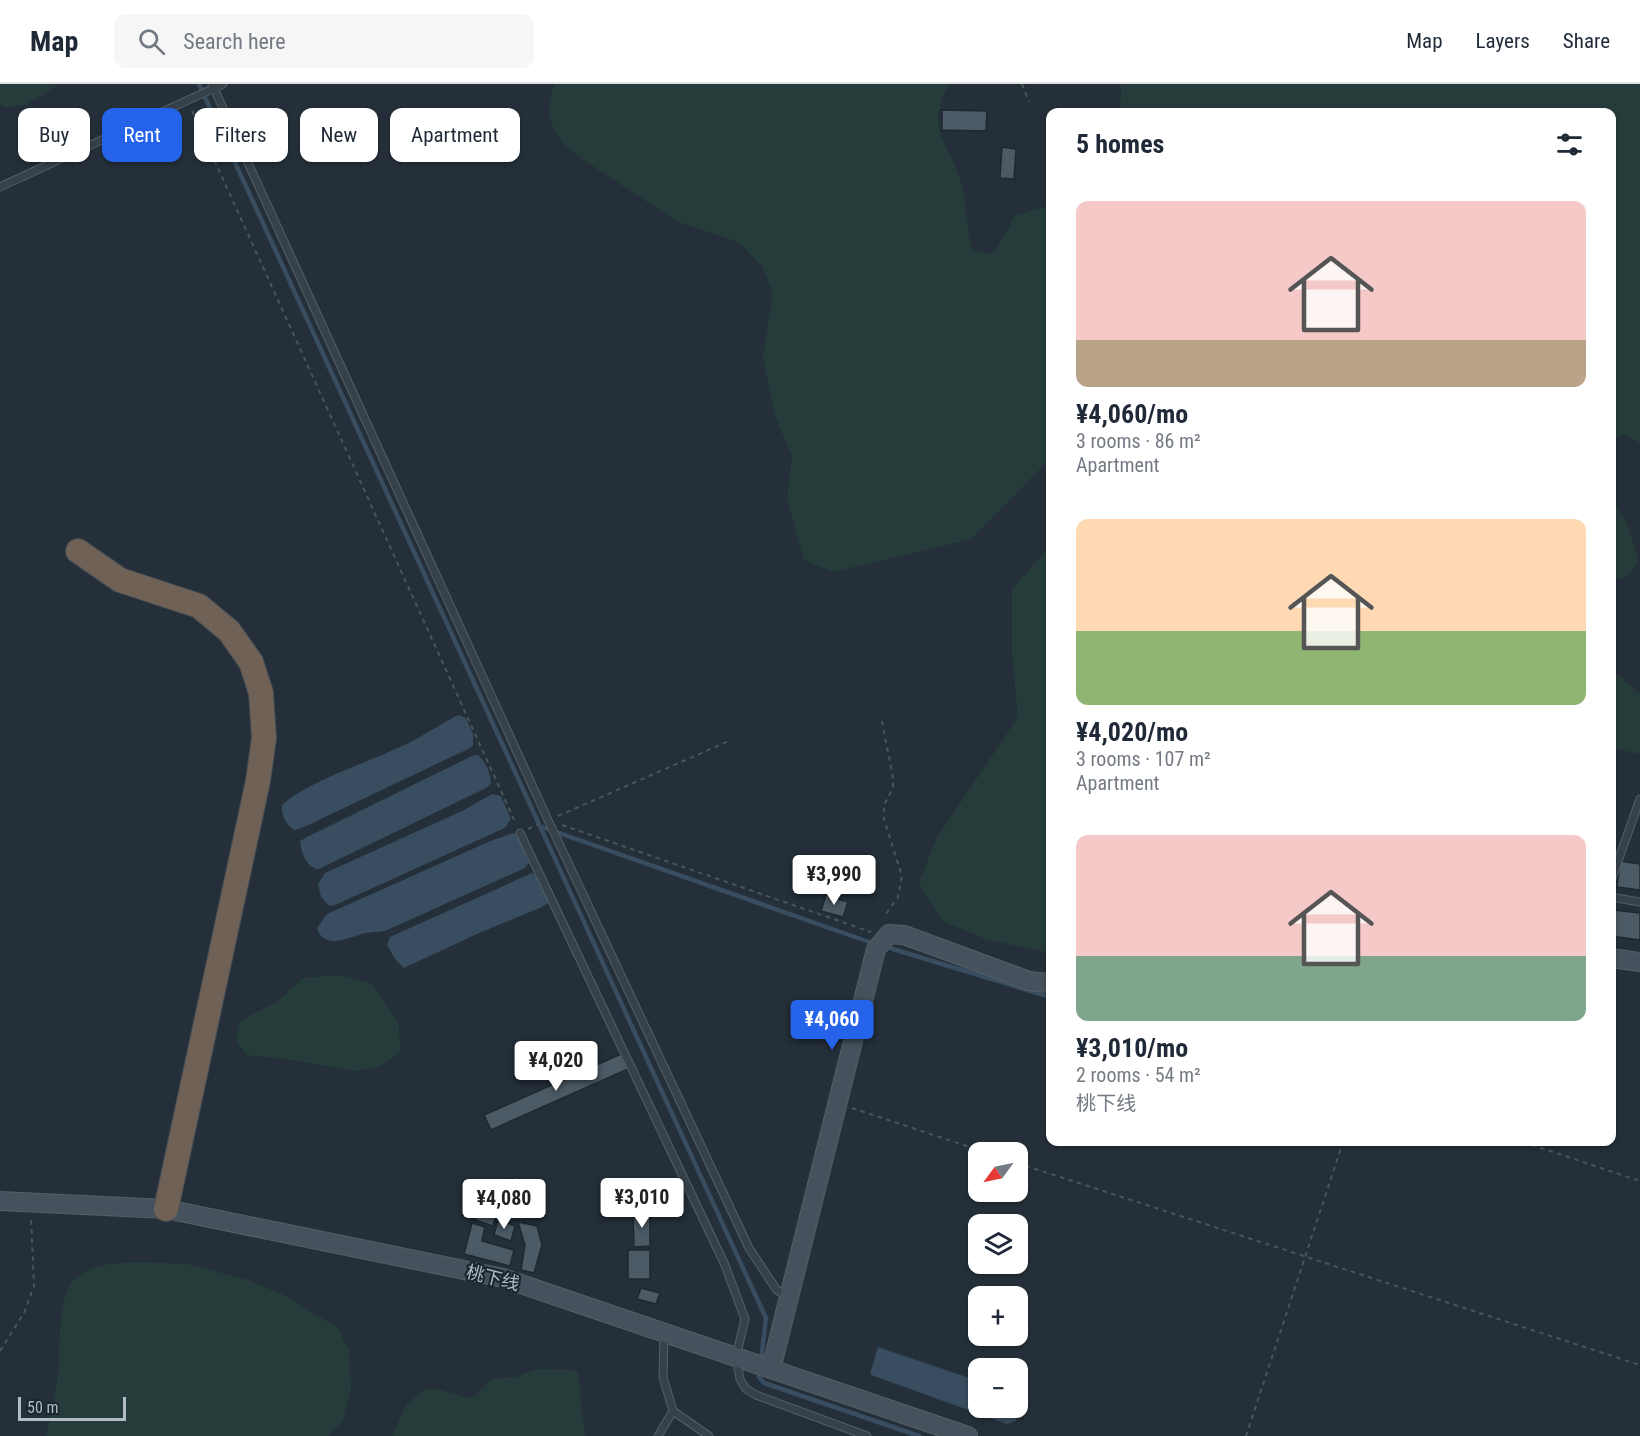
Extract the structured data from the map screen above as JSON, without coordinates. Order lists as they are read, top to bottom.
{
  "streets": {
    "main road": ["桃下线"]
  },
  "scale_bar": "50 m",
  "north": "bottom left",
  "page": {
    "header": "Map",
    "search": "Search here",
    "nav": ["Map", "Layers", "Share"],
    "chip": [
      "Buy",
      "Rent",
      "Filters",
      "New",
      "Apartment"
    ],
    "heading": "5 homes",
    "list": [
      {
        "name": "¥4,060/mo",
        "note": "3 rooms · 86 m² · Apartment"
      },
      {
        "name": "¥4,020/mo",
        "note": "3 rooms · 107 m² · Apartment"
      },
      {
        "name": "¥3,010/mo",
        "note": "2 rooms · 54 m² · 桃下线"
      }
    ],
    "price": [
      "¥3,990",
      "¥4,060",
      "¥4,020",
      "¥3,010",
      "¥4,080"
    ],
    "map_buttons": ["+", "−"],
    "scale": "50 m"
  }
}
